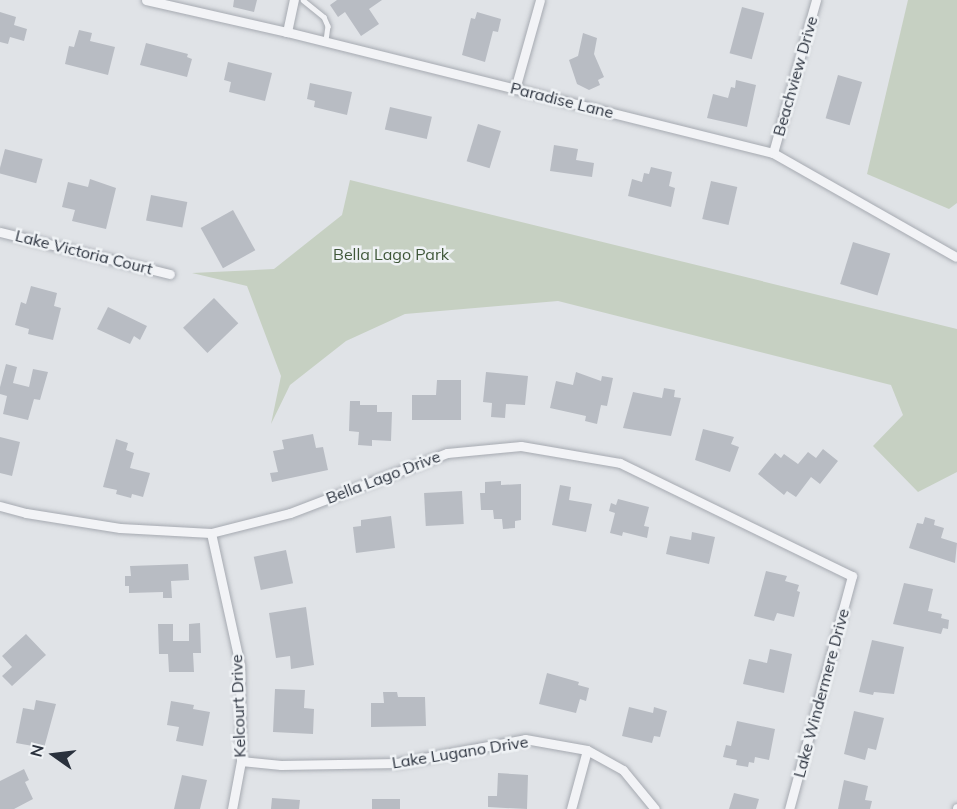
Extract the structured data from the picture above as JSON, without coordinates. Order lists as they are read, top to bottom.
{
  "streets": {
    "street": [
      "Beachview Drive",
      "Paradise Lane",
      "Lake Victoria Court",
      "Bella Lago Drive",
      "Lake Windermere Drive",
      "Kelcourt Drive",
      "Lake Lugano Drive"
    ]
  },
  "crossings": [
    ["Beachview Drive", "Paradise Lane"],
    ["Bella Lago Drive", "Lake Windermere Drive"],
    ["Bella Lago Drive", "Kelcourt Drive"],
    ["Kelcourt Drive", "Lake Lugano Drive"]
  ],
  "parks": ["Bella Lago Park"],
  "north": "left"
}
